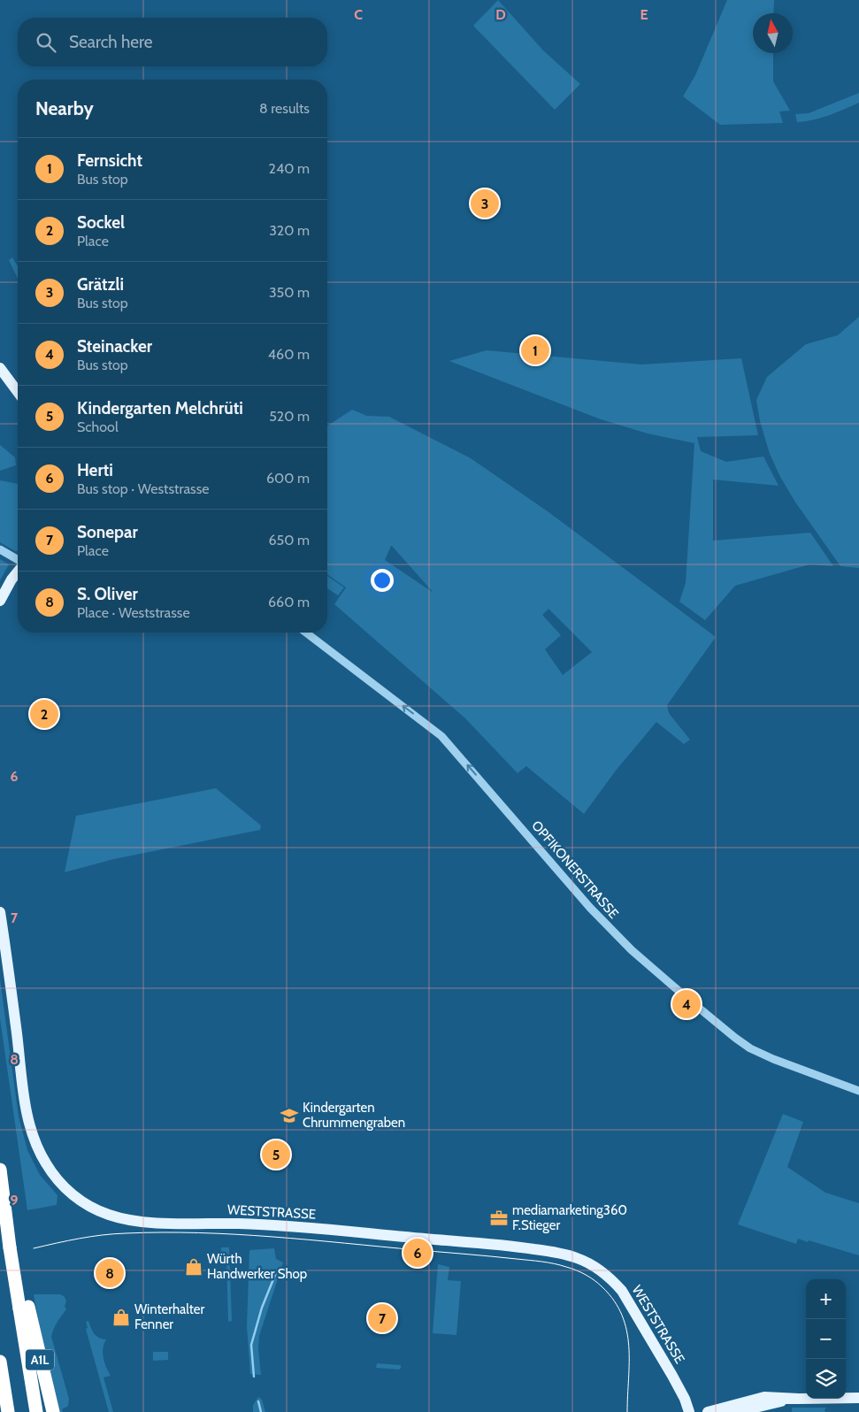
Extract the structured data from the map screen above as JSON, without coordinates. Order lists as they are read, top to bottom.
{
  "streets": {
    "highway": ["A1L"],
    "main road": ["WESTSTRASSE"],
    "street": ["OPFIKONERSTRASSE"]
  },
  "one_way": ["OPFIKONERSTRASSE"],
  "places": {
    "school or university": ["Kindergarten Chrummengraben"],
    "office": ["mediamarketing360 F.Stieger"],
    "shop": ["Würth Handwerker Shop", "Winterhalter Fenner"]
  },
  "north": "top",
  "page": {
    "search": "Search here",
    "heading": ["Nearby", "8 results"],
    "list": [
      {
        "mark": "1",
        "name": "Fernsicht",
        "note": "Bus stop",
        "value": "240 m"
      },
      {
        "mark": "2",
        "name": "Sockel",
        "note": "Place",
        "value": "320 m"
      },
      {
        "mark": "3",
        "name": "Grätzli",
        "note": "Bus stop",
        "value": "350 m"
      },
      {
        "mark": "4",
        "name": "Steinacker",
        "note": "Bus stop",
        "value": "460 m"
      },
      {
        "mark": "5",
        "name": "Kindergarten Melchrüti",
        "note": "School",
        "value": "520 m"
      },
      {
        "mark": "6",
        "name": "Herti",
        "note": "Bus stop · Weststrasse",
        "value": "600 m"
      },
      {
        "mark": "7",
        "name": "Sonepar",
        "note": "Place",
        "value": "650 m"
      },
      {
        "mark": "8",
        "name": "S. Oliver",
        "note": "Place · Weststrasse",
        "value": "660 m"
      }
    ],
    "pins": [
      "3",
      "1",
      "2",
      "4",
      "5",
      "6",
      "8",
      "7"
    ],
    "map_buttons": ["+", "−"]
  },
  "grid": {
    "columns": ["C", "D", "E"],
    "rows": [
      "6",
      "7",
      "8",
      "9"
    ]
  }
}
